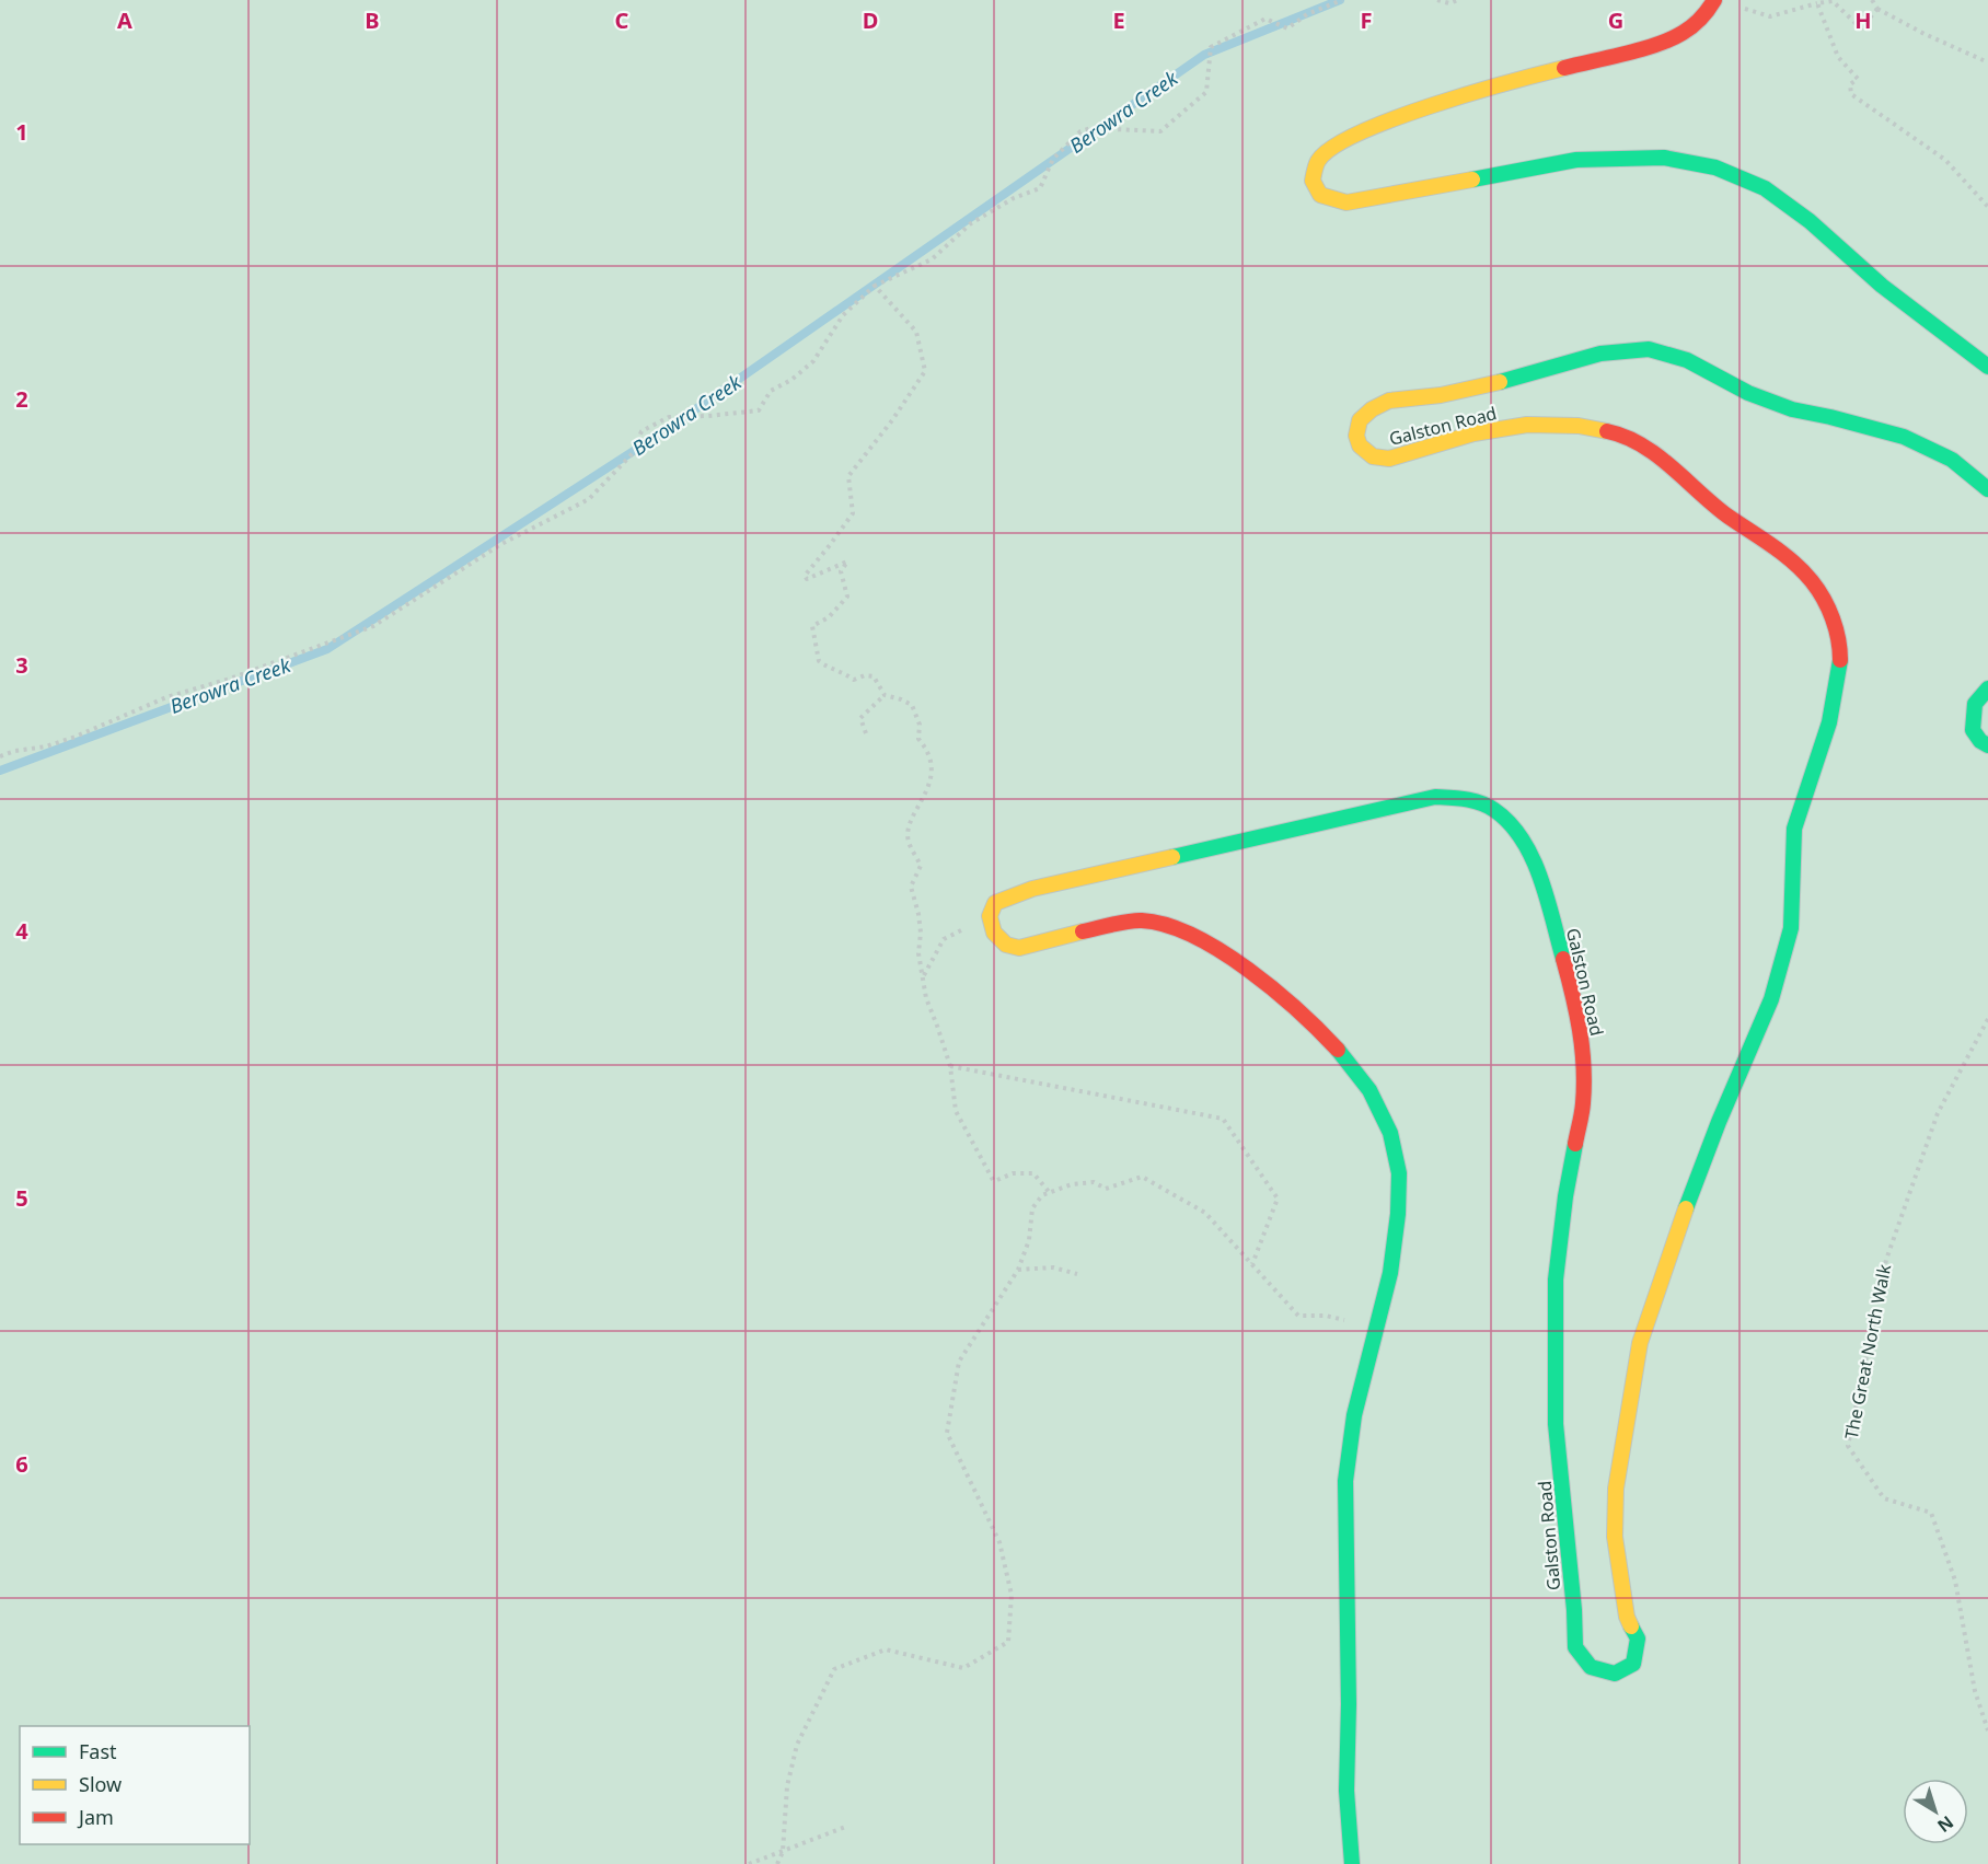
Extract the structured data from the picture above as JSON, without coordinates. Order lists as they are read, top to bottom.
{
  "streets": {
    "main road": ["Galston Road"],
    "path": ["The Great North Walk"]
  },
  "water": ["Berowra Creek"],
  "legend": ["Fast", "Slow", "Jam"],
  "north": "bottom right",
  "grid": {
    "columns": [
      "A",
      "B",
      "C",
      "D",
      "E",
      "F",
      "G",
      "H"
    ],
    "rows": [
      "1",
      "2",
      "3",
      "4",
      "5",
      "6"
    ]
  }
}
